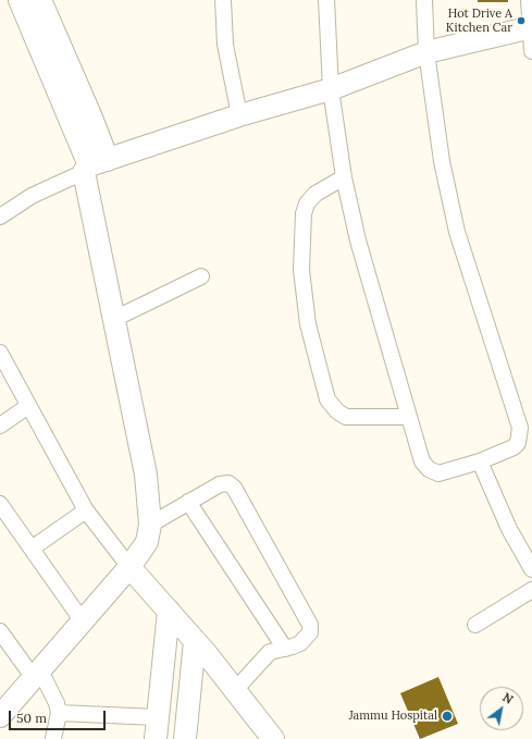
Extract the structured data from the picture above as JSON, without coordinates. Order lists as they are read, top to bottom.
{
  "places": ["Hot Drive A Kitchen Car", "Jammu Hospital"],
  "scale_bar": "50 m",
  "north": "top right"
}
